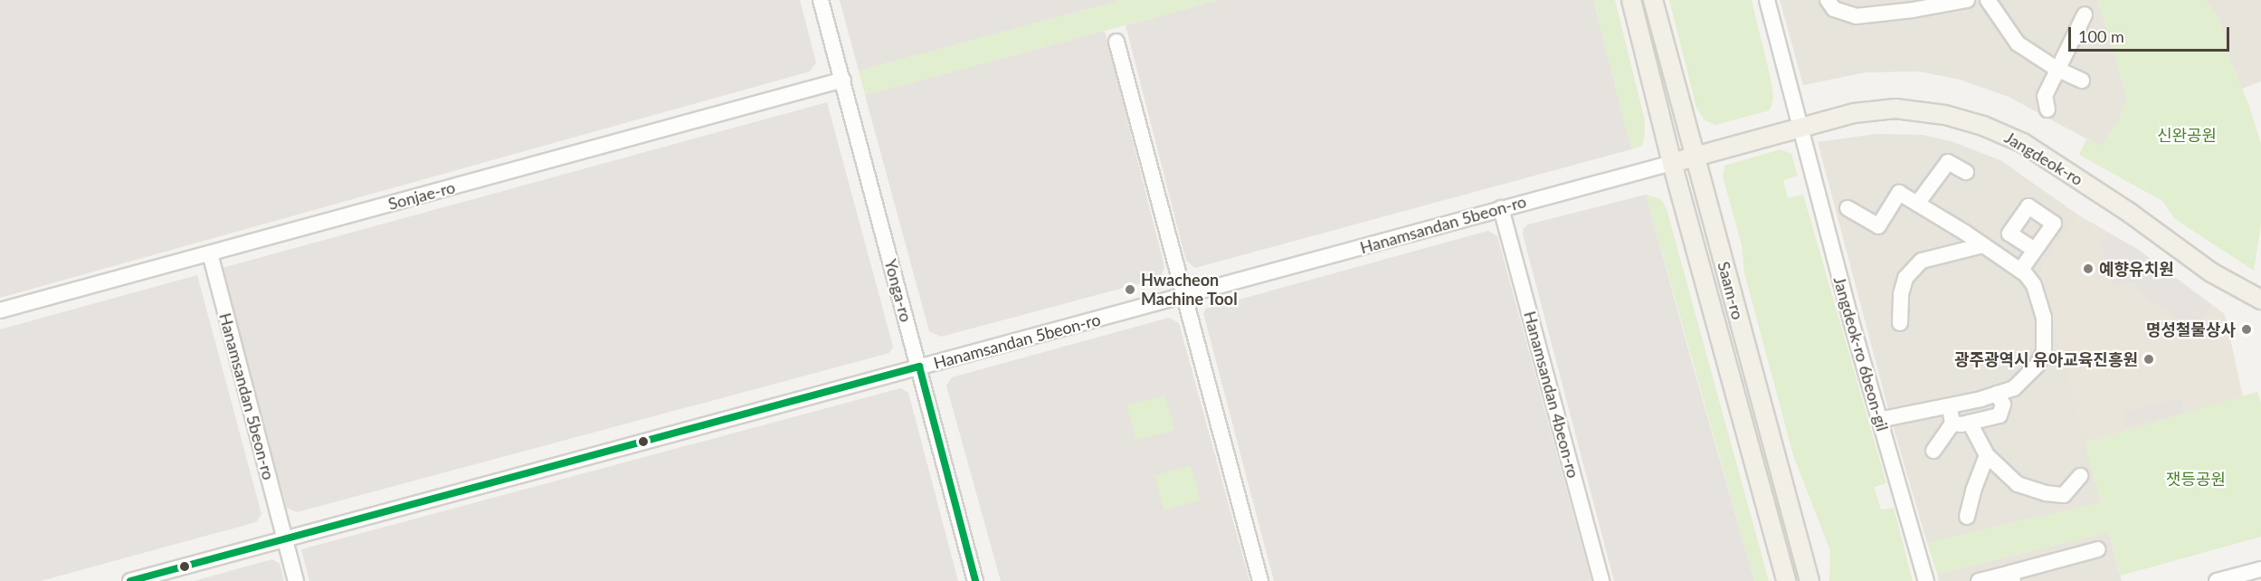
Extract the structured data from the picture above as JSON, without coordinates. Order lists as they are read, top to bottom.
{
  "streets": {
    "main road": ["Jangdeok-ro", "Saam-ro"],
    "street": [
      "Sonjae-ro",
      "Hanamsandan 5beon-ro",
      "Yonga-ro",
      "Jangdeok-ro 6beon-gil",
      "Hanamsandan 4beon-ro"
    ]
  },
  "crossings": [
    ["Jangdeok-ro", "Hanamsandan 5beon-ro"],
    ["Jangdeok-ro", "Saam-ro"],
    ["Jangdeok-ro", "Jangdeok-ro 6beon-gil"],
    ["Sonjae-ro", "Hanamsandan 5beon-ro"],
    ["Sonjae-ro", "Yonga-ro"],
    ["Hanamsandan 5beon-ro", "Yonga-ro"],
    ["Hanamsandan 5beon-ro", "Saam-ro"],
    ["Hanamsandan 5beon-ro", "Hanamsandan 4beon-ro"]
  ],
  "parks": ["신완공원", "잿등공원"],
  "places": [
    "예향유치원",
    "Hwacheon Machine Tool",
    "명성철물상사",
    "광주광역시 유아교육진흥원"
  ],
  "scale_bar": "100 m"
}
